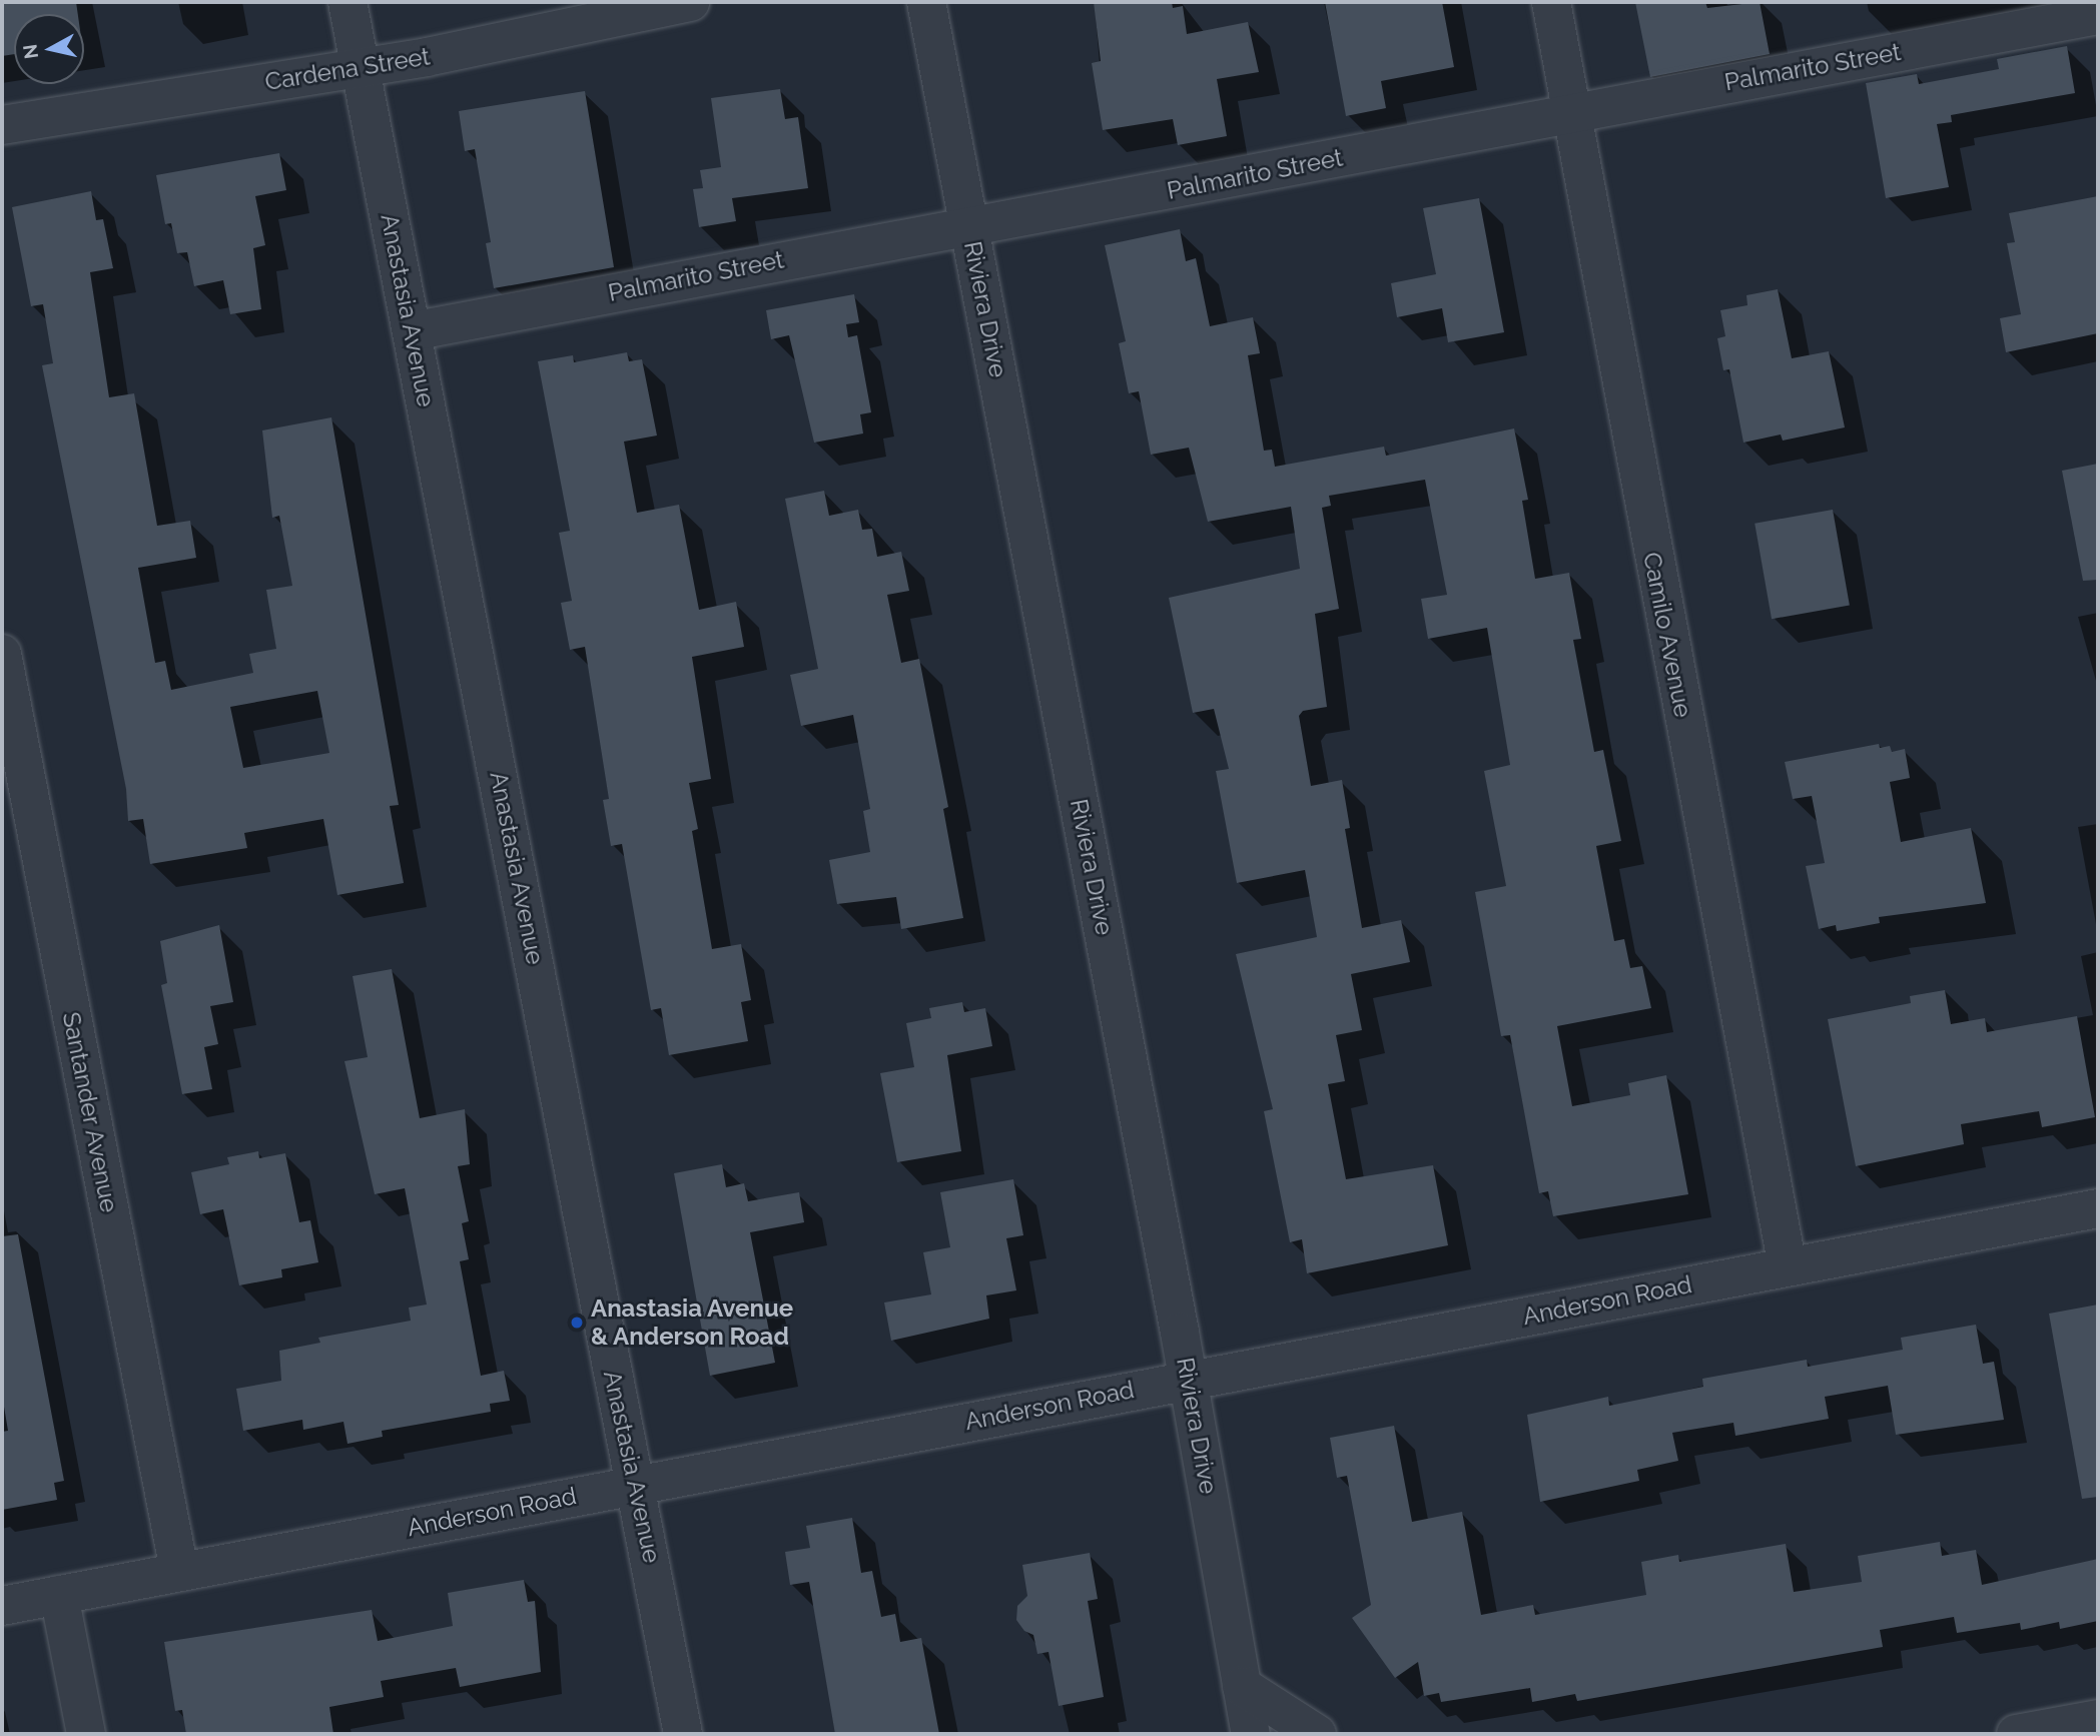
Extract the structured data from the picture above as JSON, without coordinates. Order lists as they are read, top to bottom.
{
  "streets": {
    "street": [
      "Palmarito Street",
      "Cardena Street",
      "Riviera Drive",
      "Anastasia Avenue",
      "Camilo Avenue",
      "Santander Avenue",
      "Anderson Road"
    ]
  },
  "crossings": [
    ["Palmarito Street", "Riviera Drive"],
    ["Palmarito Street", "Anastasia Avenue"],
    ["Palmarito Street", "Camilo Avenue"],
    ["Cardena Street", "Anastasia Avenue"],
    ["Riviera Drive", "Anderson Road"],
    ["Anastasia Avenue", "Anderson Road"],
    ["Camilo Avenue", "Anderson Road"],
    ["Santander Avenue", "Anderson Road"]
  ],
  "places": ["Anastasia Avenue & Anderson Road"],
  "north": "left"
}
